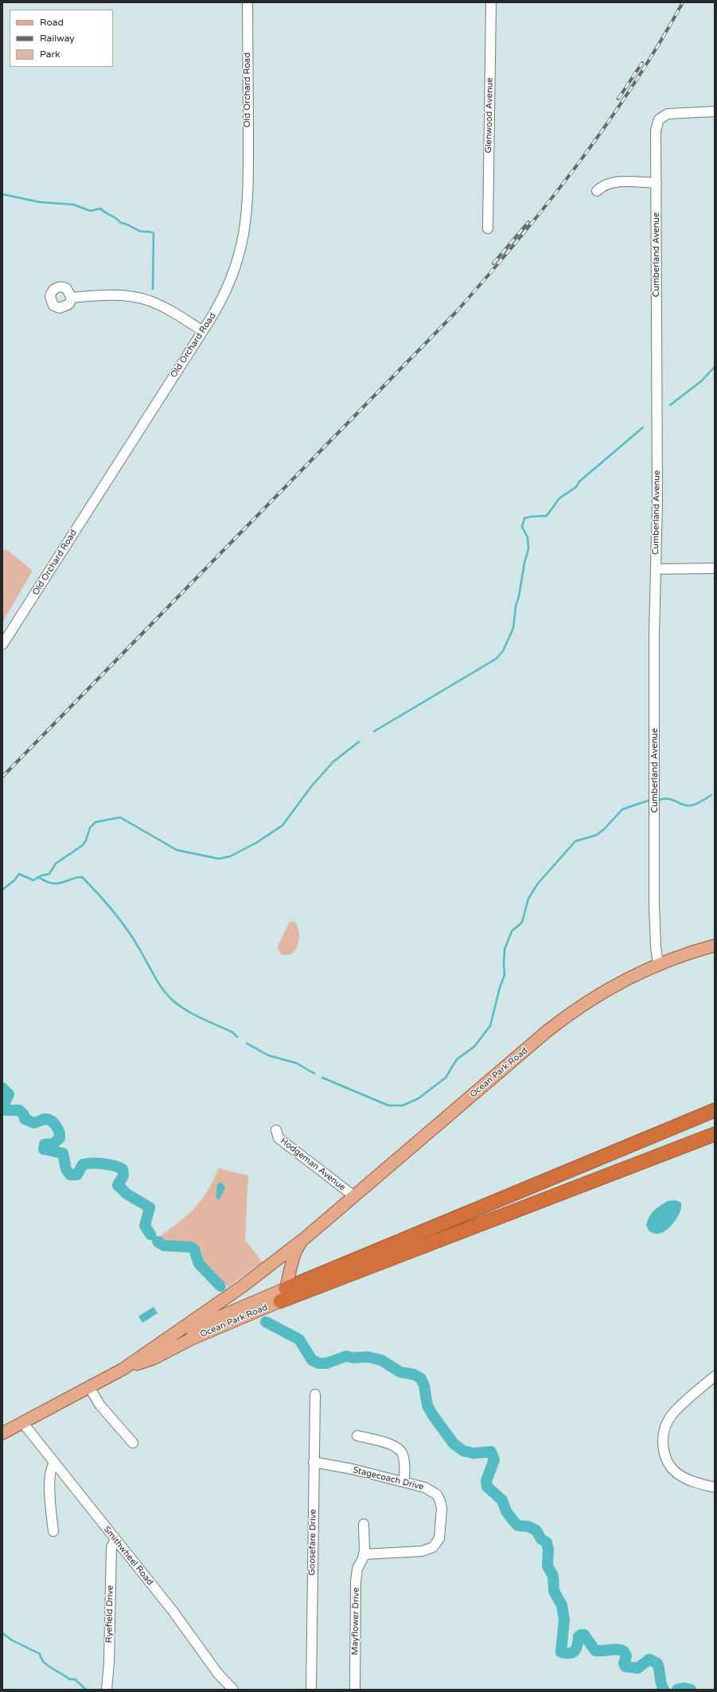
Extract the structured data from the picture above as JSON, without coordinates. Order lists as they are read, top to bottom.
{
  "streets": {
    "main road": ["Ocean Park Road"],
    "street": [
      "Old Orchard Road",
      "Glenwood Avenue",
      "Cumberland Avenue",
      "Hodgeman Avenue",
      "Stagecoach Drive",
      "Goosefare Drive",
      "Smithwheel Road",
      "Ryefield Drive",
      "Mayflower Drive"
    ]
  },
  "crossings": [
    ["Cumberland Avenue", "Ocean Park Road"],
    ["Ocean Park Road", "Hodgeman Avenue"],
    ["Ocean Park Road", "Smithwheel Road"],
    ["Stagecoach Drive", "Goosefare Drive"],
    ["Stagecoach Drive", "Mayflower Drive"],
    ["Smithwheel Road", "Ryefield Drive"]
  ],
  "legend": ["Road", "Railway", "Park"]
}
